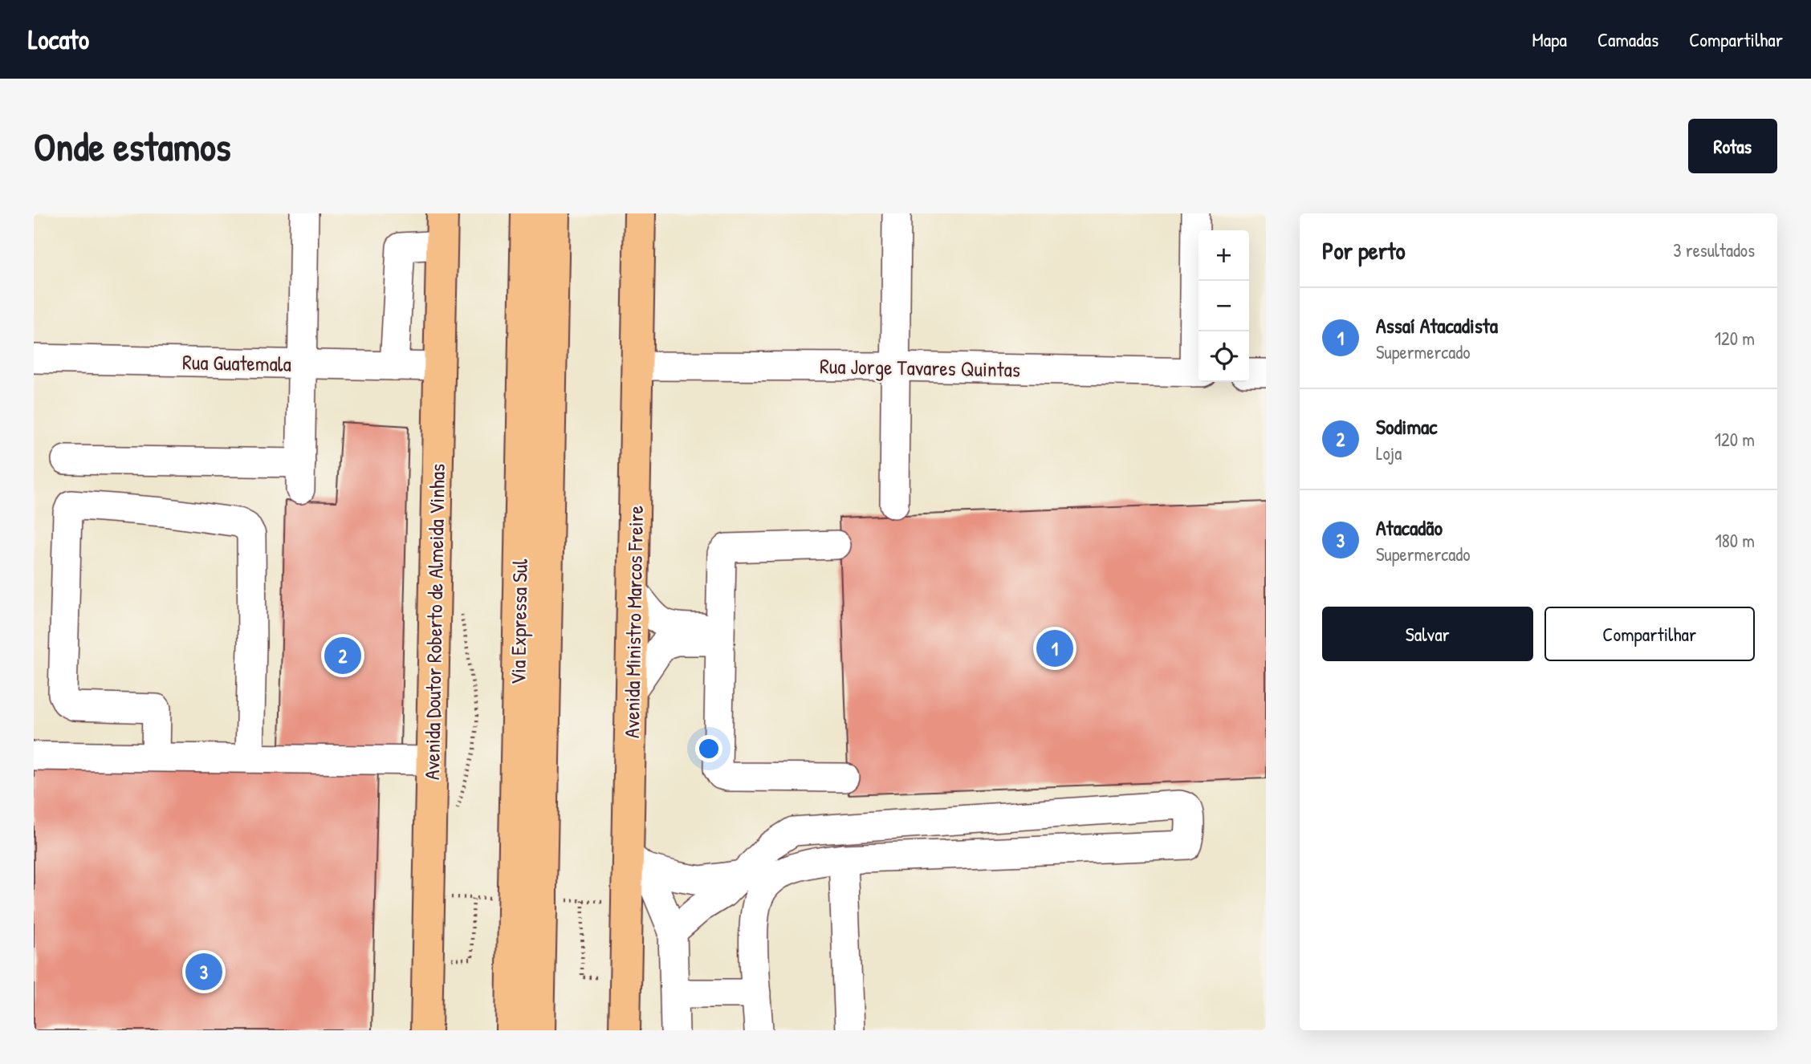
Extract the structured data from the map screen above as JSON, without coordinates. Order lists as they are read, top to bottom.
{
  "streets": {
    "main road": ["Avenida Doutor Roberto de Almeida Vinhas", "Via Expressa Sul", "Avenida Ministro Marcos Freire"],
    "street": ["Rua Guatemala", "Rua Jorge Tavares Quintas"]
  },
  "crossings": [
    ["Rua Guatemala", "Avenida Doutor Roberto de Almeida Vinhas"],
    ["Rua Jorge Tavares Quintas", "Avenida Ministro Marcos Freire"]
  ],
  "page": {
    "header": "Locato",
    "nav": ["Mapa", "Camadas", "Compartilhar"],
    "buttons": [
      "Rotas",
      ["Salvar", "Compartilhar"]
    ],
    "title": "Onde estamos",
    "heading": ["Por perto", "3 resultados"],
    "map_buttons": ["+", "−"],
    "list": [
      {
        "mark": "1",
        "name": "Assaí Atacadista",
        "note": "Supermercado",
        "value": "120 m"
      },
      {
        "mark": "2",
        "name": "Sodimac",
        "note": "Loja",
        "value": "120 m"
      },
      {
        "mark": "3",
        "name": "Atacadão",
        "note": "Supermercado",
        "value": "180 m"
      }
    ],
    "pins": ["1", "2", "3"]
  }
}
